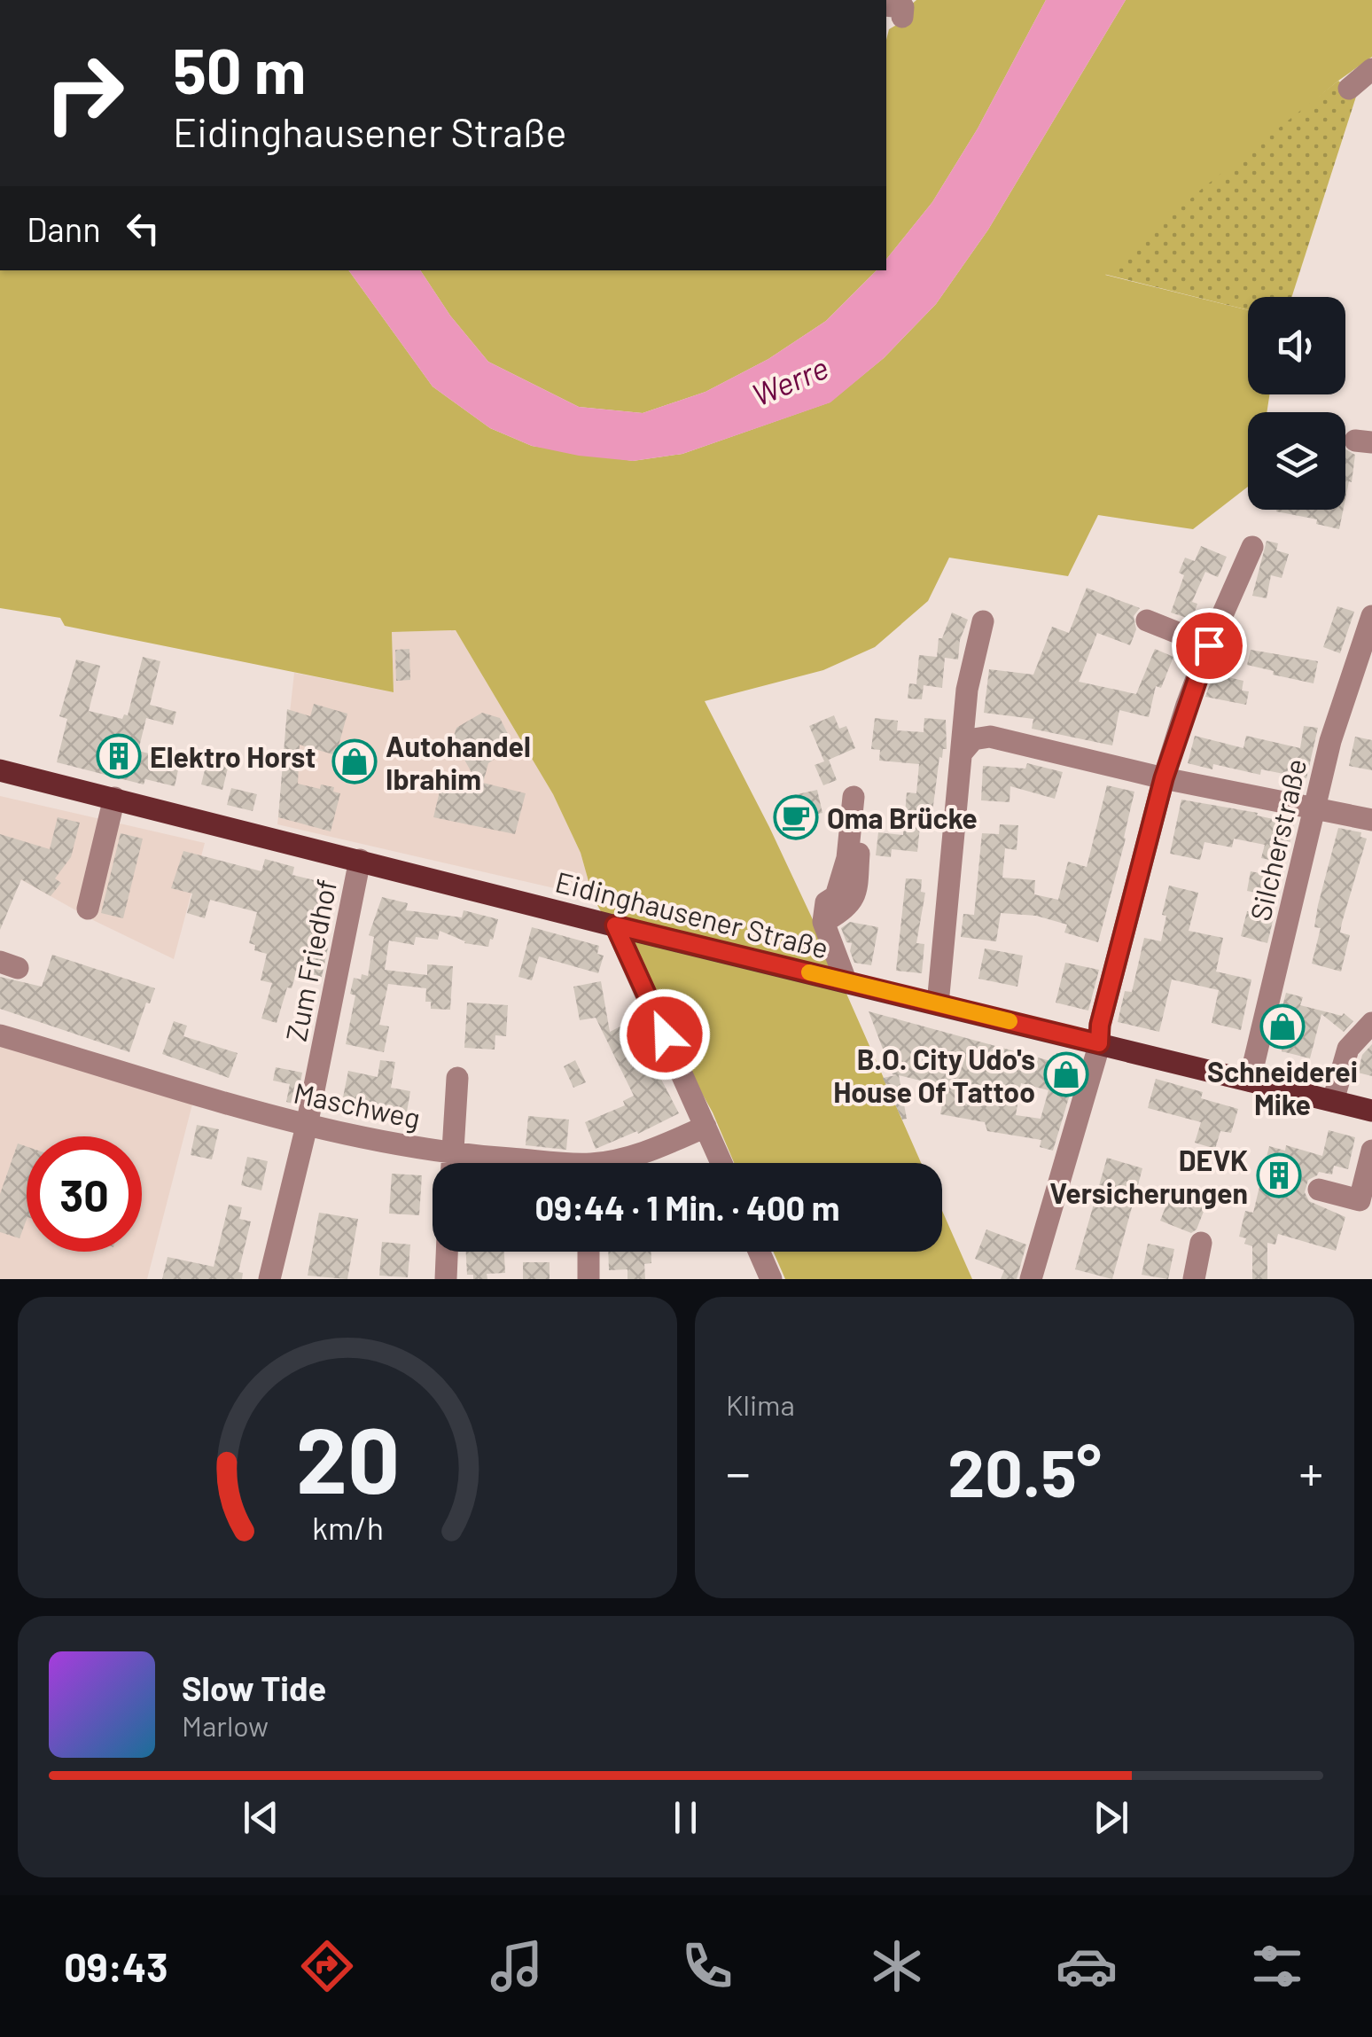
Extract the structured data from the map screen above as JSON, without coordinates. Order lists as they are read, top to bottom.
{
  "streets": {
    "main road": ["Eidinghausener Straße"],
    "street": ["Silcherstraße", "Zum Friedhof", "Maschweg"]
  },
  "crossings": [
    ["Silcherstraße", "Eidinghausener Straße"],
    ["Eidinghausener Straße", "Zum Friedhof"],
    ["Zum Friedhof", "Maschweg"]
  ],
  "water": ["Werre"],
  "places": {
    "building": ["Elektro Horst", "DEVK Versicherungen"],
    "shop": ["Autohandel Ibrahim", "Schneiderei Mike", "B.O. City Udo's House Of Tattoo"],
    "cafe": ["Oma Brücke"]
  },
  "page": {
    "turn": ["50 m", "Eidinghausener Straße"],
    "then": "Dann",
    "limit": "30",
    "trip": "09:44 · 1 Min. · 400 m",
    "tile": "Klima",
    "heat": ["−", "20.5°", "+"],
    "song": ["Slow Tide", "Marlow"],
    "tabs": "09:43",
    "gauge": ["20", "km/h"]
  }
}
